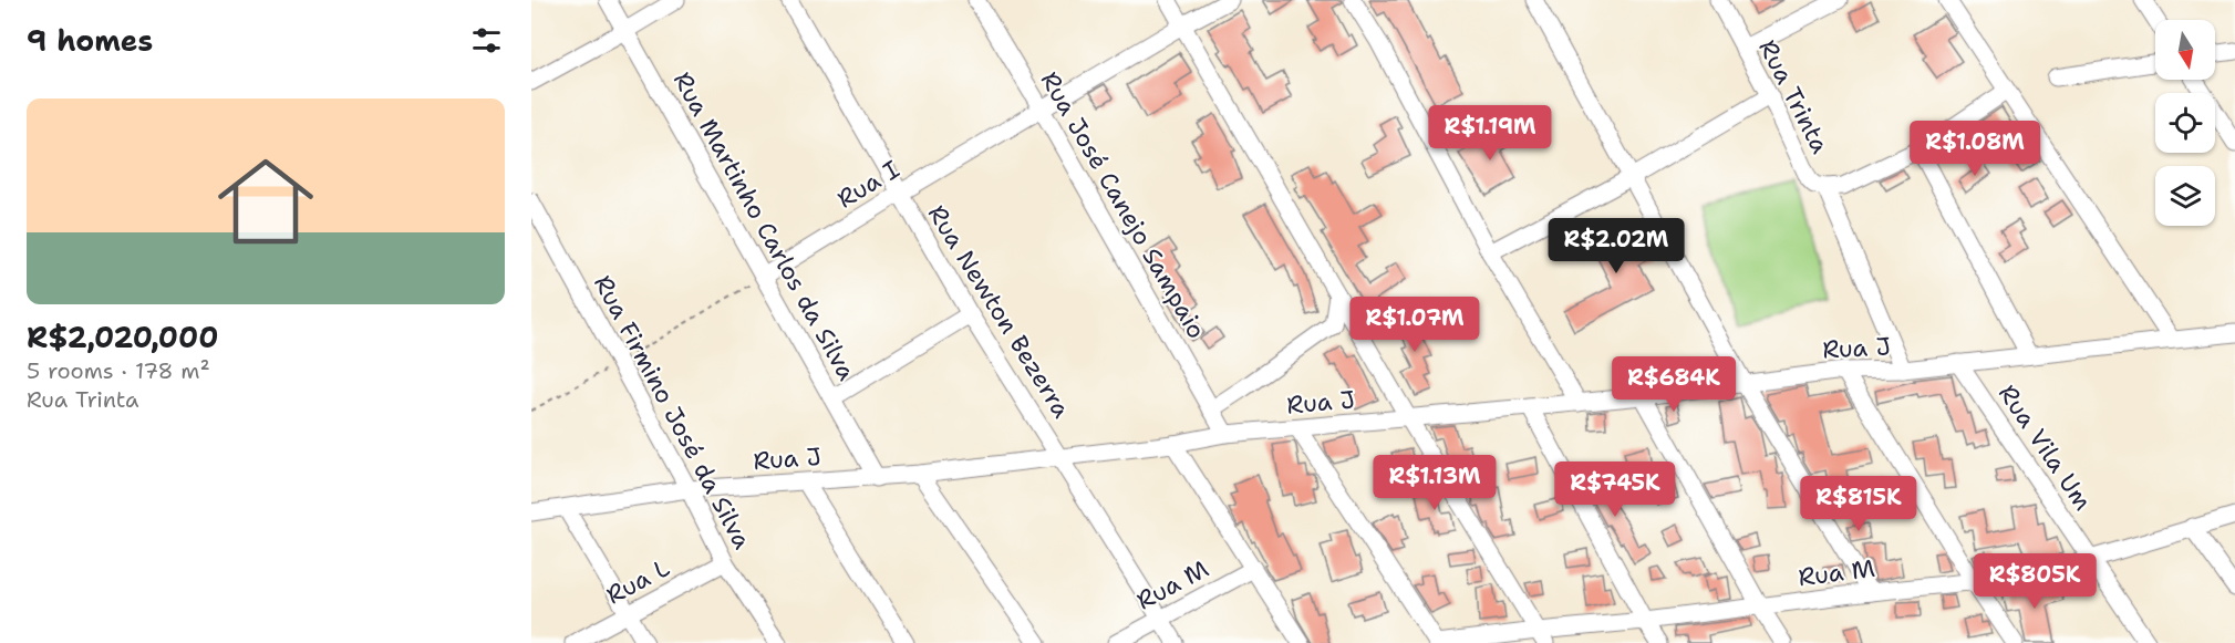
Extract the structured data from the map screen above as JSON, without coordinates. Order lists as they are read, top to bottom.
{
  "streets": {
    "street": [
      "Rua Trinta",
      "Rua I",
      "Rua José Canejo Sampaio",
      "Rua Martinho Carlos da Silva",
      "Rua Newton Bezerra",
      "Rua J",
      "Rua Firmino José da Silva",
      "Rua Vila Um",
      "Rua M",
      "Rua L"
    ]
  },
  "crossings": [
    ["Rua I", "Rua José Canejo Sampaio"],
    ["Rua I", "Rua Martinho Carlos da Silva"],
    ["Rua I", "Rua Newton Bezerra"],
    ["Rua José Canejo Sampaio", "Rua J"],
    ["Rua Martinho Carlos da Silva", "Rua J"],
    ["Rua Newton Bezerra", "Rua J"],
    ["Rua Newton Bezerra", "Rua M"],
    ["Rua J", "Rua Firmino José da Silva"],
    ["Rua J", "Rua Vila Um"],
    ["Rua Firmino José da Silva", "Rua L"],
    ["Rua Vila Um", "Rua M"]
  ],
  "north": "bottom",
  "page": {
    "heading": "9 homes",
    "list": [
      {
        "name": "R$2,020,000",
        "note": "5 rooms · 178 m² · Rua Trinta"
      }
    ],
    "price": [
      "R$1.19M",
      "R$1.08M",
      "R$2.02M",
      "R$1.07M",
      "R$684K",
      "R$1.13M",
      "R$745K",
      "R$815K",
      "R$805K"
    ]
  }
}
